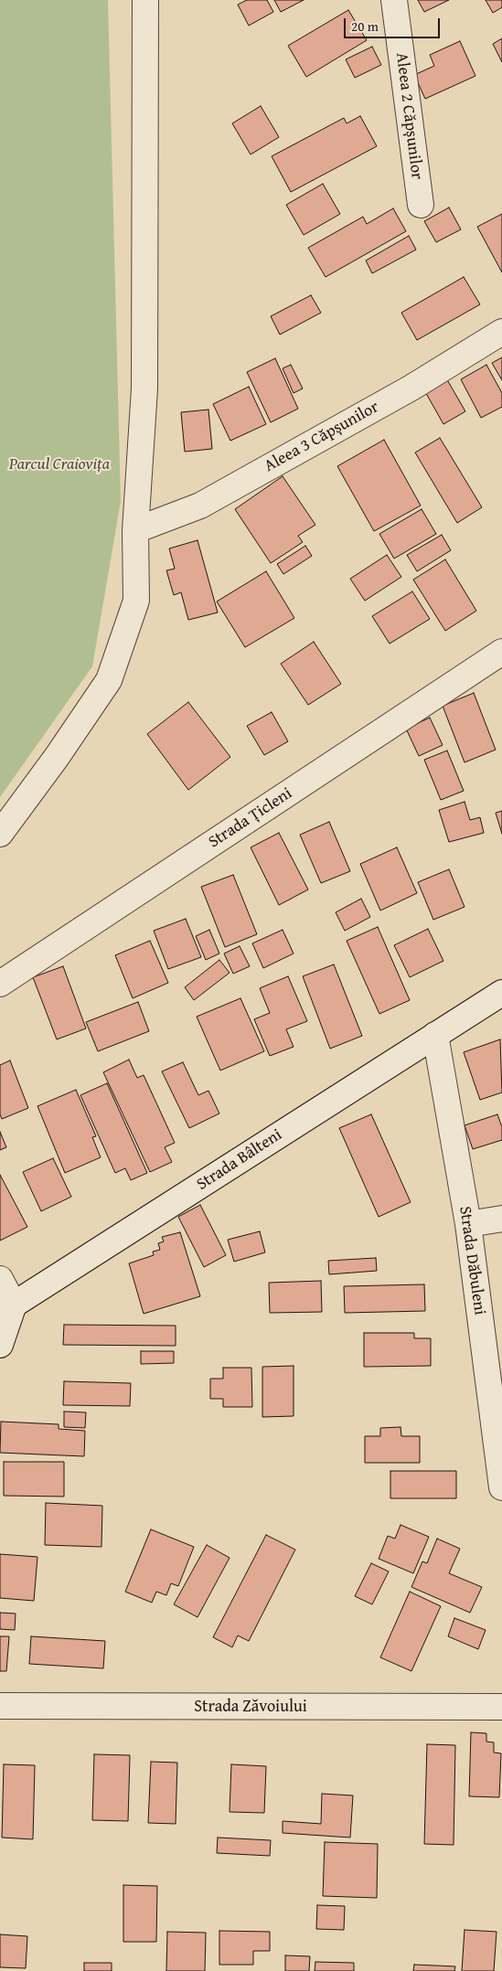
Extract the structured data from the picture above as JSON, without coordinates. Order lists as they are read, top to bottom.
{
  "streets": {
    "street": [
      "Aleea 2 Căpșunilor",
      "Aleea 3 Căpșunilor",
      "Strada Țicleni",
      "Strada Bâlteni",
      "Strada Dăbuleni",
      "Strada Zăvoiului"
    ]
  },
  "crossings": [
    ["Strada Bâlteni", "Strada Dăbuleni"]
  ],
  "parks": ["Parcul Craiovița"],
  "scale_bar": "20 m"
}
